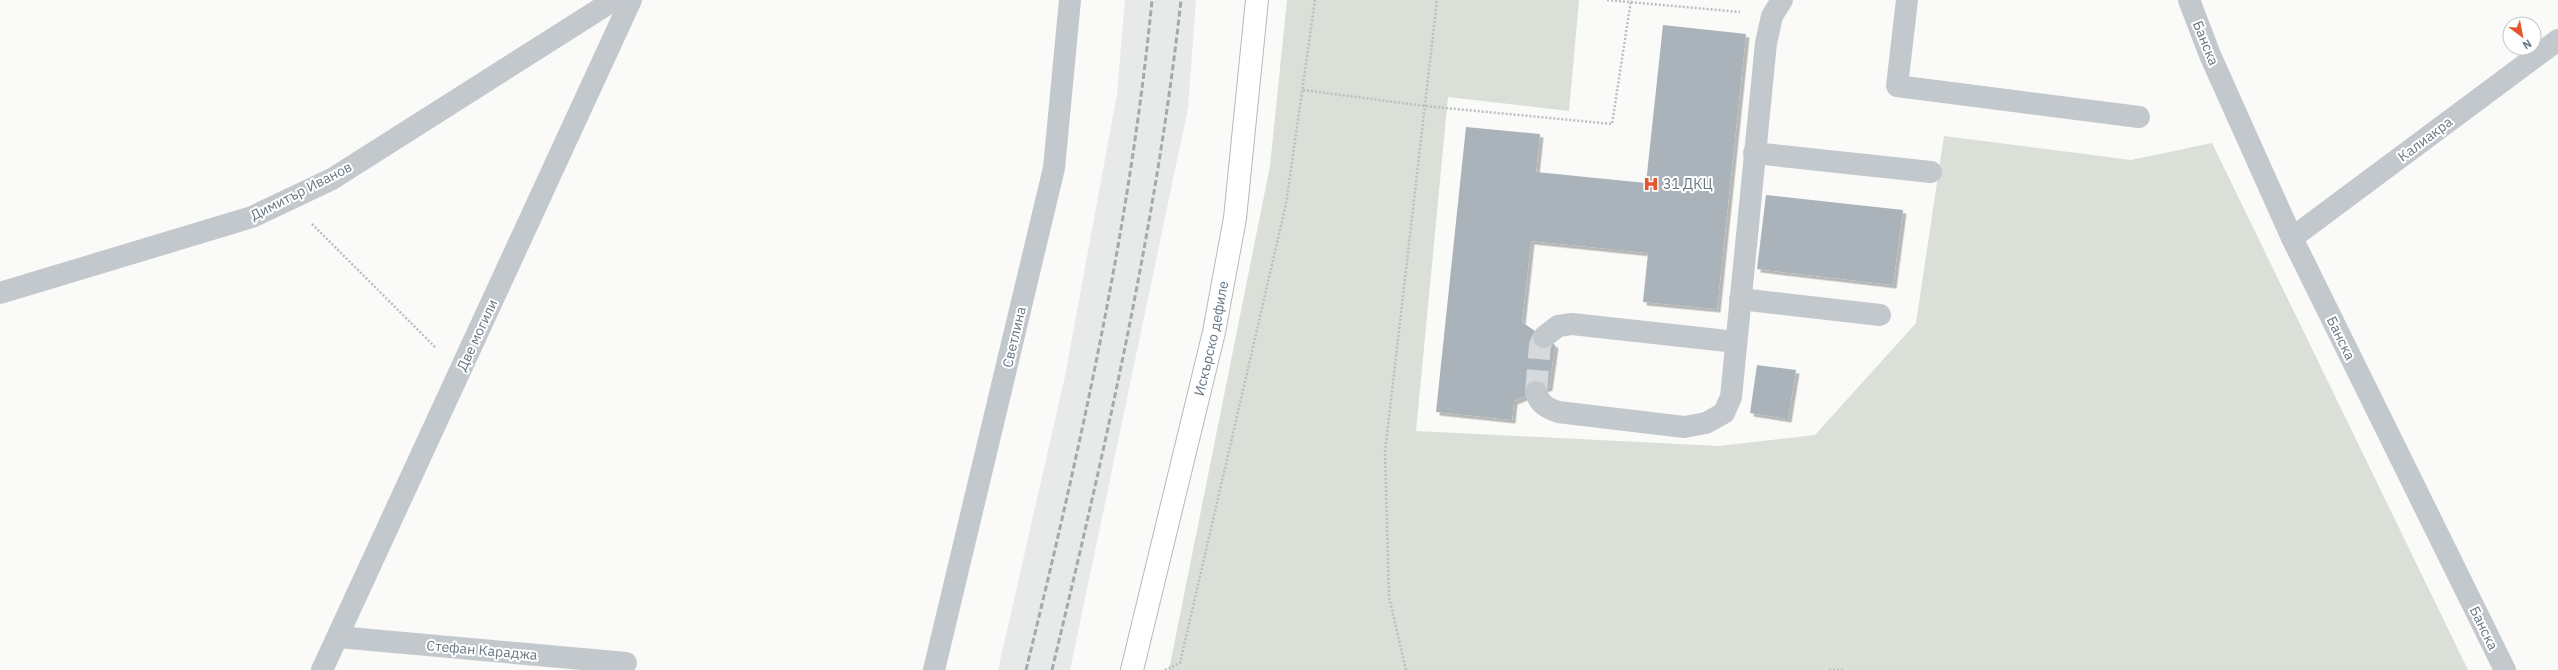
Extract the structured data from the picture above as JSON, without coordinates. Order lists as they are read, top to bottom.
{
  "streets": {
    "main road": ["Искърско дефиле"],
    "street": [
      "Банска",
      "Калиакра",
      "Димитър Иванов",
      "Две могили",
      "Светлина",
      "Стефан Караджа"
    ]
  },
  "crossings": [
    ["Банска", "Калиакра"],
    ["Две могили", "Стефан Караджа"]
  ],
  "places": {
    "hospital": ["31 ДКЦ"]
  },
  "north": "bottom right"
}
